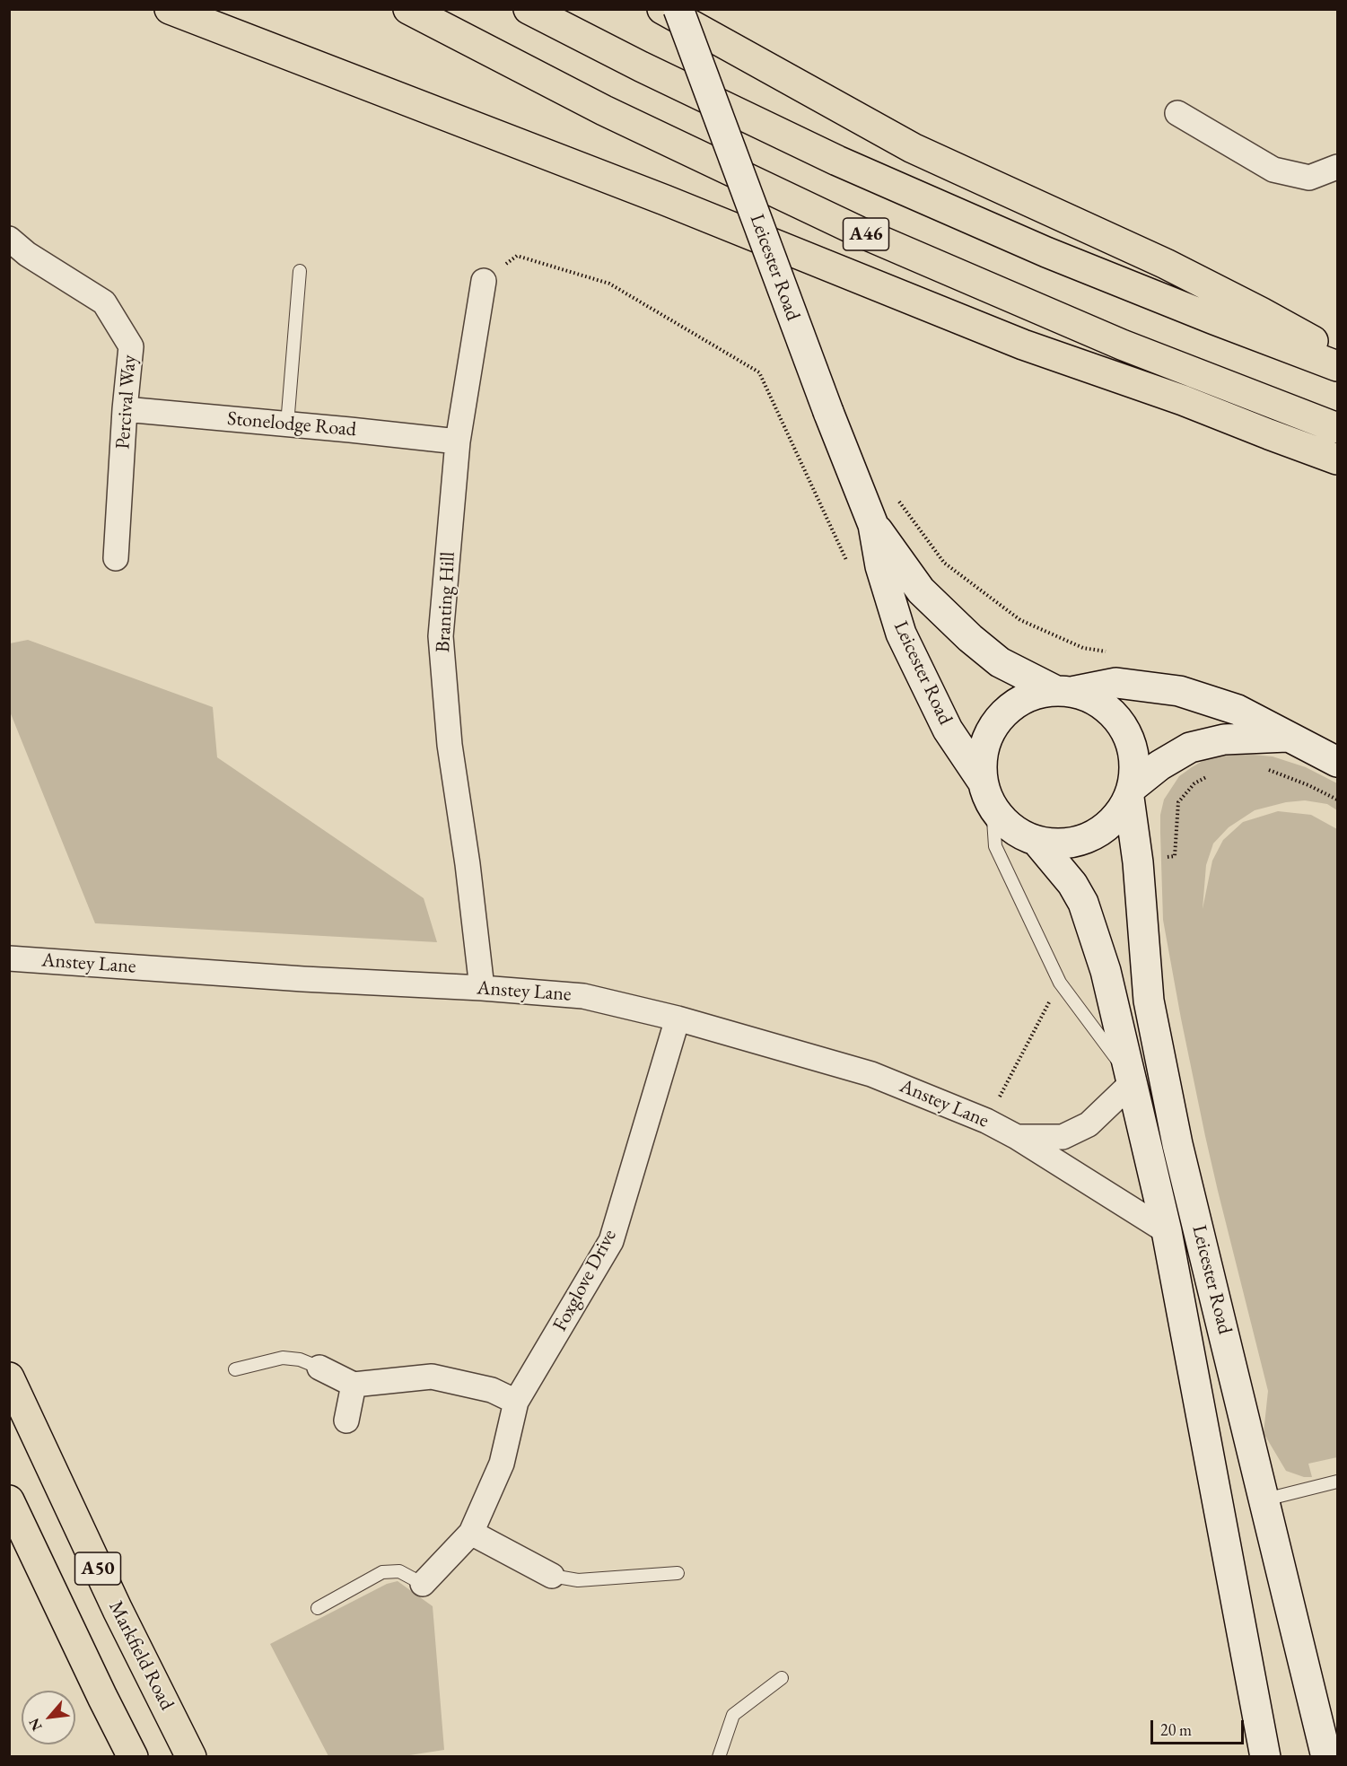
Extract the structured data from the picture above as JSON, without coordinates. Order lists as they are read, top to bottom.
{
  "streets": {
    "highway": ["A46", "A50", "Markfield Road"],
    "street": [
      "Leicester Road",
      "Percival Way",
      "Stonelodge Road",
      "Branting Hill",
      "Anstey Lane",
      "Foxglove Drive"
    ]
  },
  "crossings": [
    ["Leicester Road", "Anstey Lane"],
    ["Percival Way", "Stonelodge Road"],
    ["Stonelodge Road", "Branting Hill"],
    ["Branting Hill", "Anstey Lane"],
    ["Anstey Lane", "Foxglove Drive"]
  ],
  "scale_bar": "20 m",
  "north": "bottom left"
}
